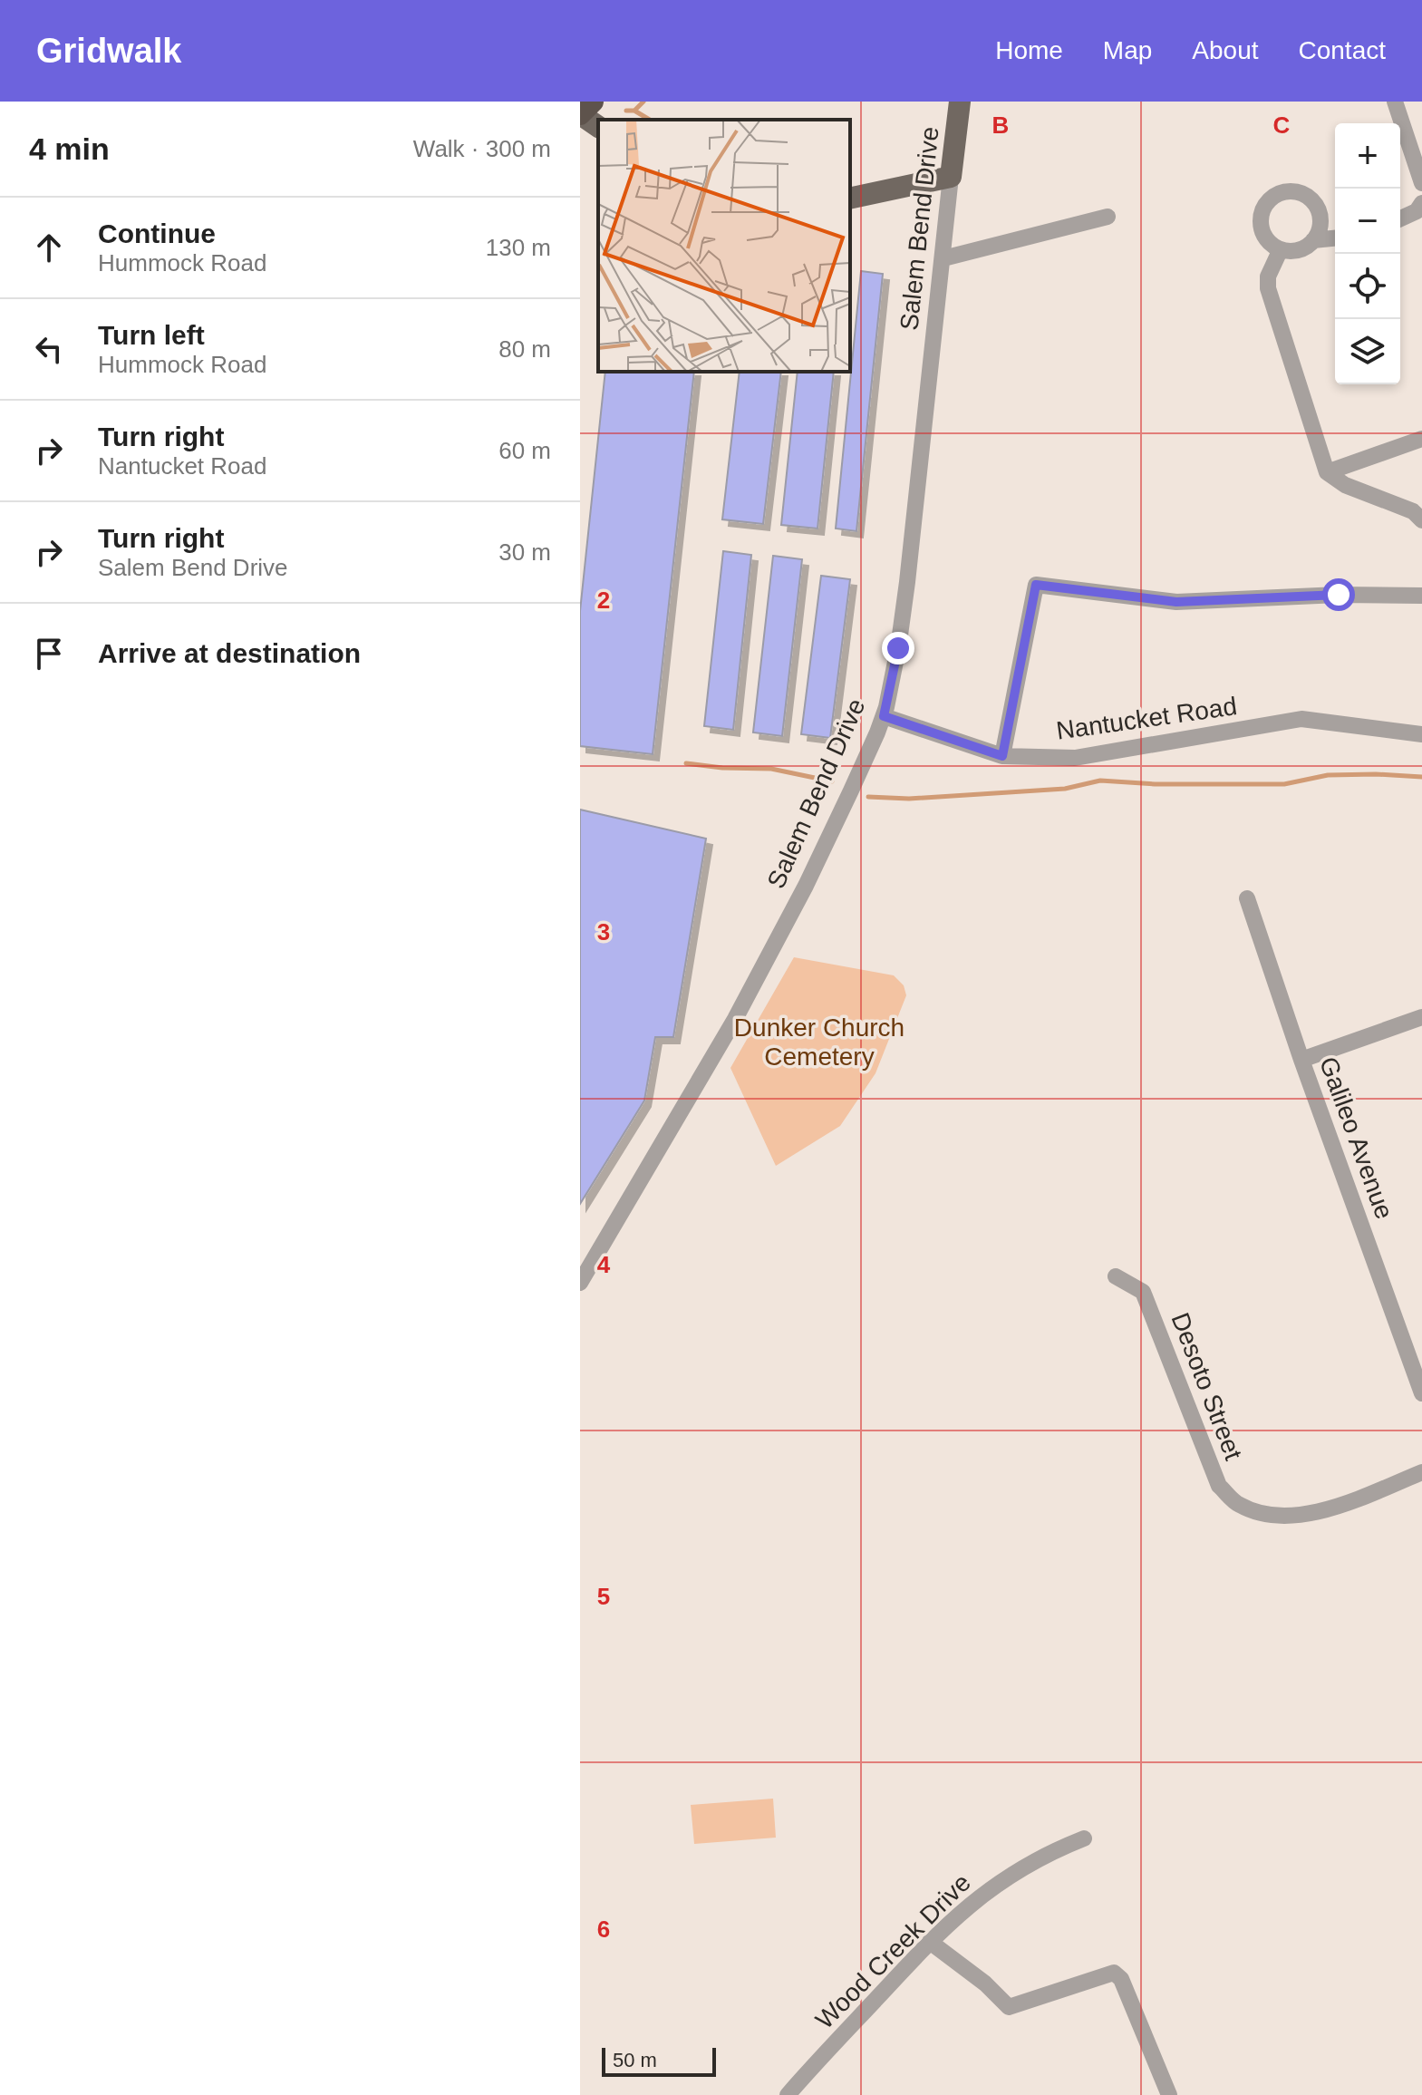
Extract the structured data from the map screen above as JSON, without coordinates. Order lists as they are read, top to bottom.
{
  "streets": {
    "main road": ["Salem Bend Drive"],
    "street": [
      "Nantucket Road",
      "Galileo Avenue",
      "Desoto Street",
      "Wood Creek Drive"
    ]
  },
  "crossings": [
    ["Salem Bend Drive", "Nantucket Road"]
  ],
  "parks": ["Dunker Church Cemetery"],
  "scale_bar": "50 m",
  "page": {
    "header": "Gridwalk",
    "nav": [
      "Home",
      "Map",
      "About",
      "Contact"
    ],
    "heading": ["4 min", "Walk · 300 m"],
    "map_buttons": ["+", "−"],
    "list": [
      ["Continue", "Hummock Road", "130 m"],
      ["Turn left", "Hummock Road", "80 m"],
      ["Turn right", "Nantucket Road", "60 m"],
      ["Turn right", "Salem Bend Drive", "30 m"],
      "Arrive at destination"
    ],
    "scale": "50 m"
  },
  "grid": {
    "columns": ["B", "C"],
    "rows": [
      "2",
      "3",
      "4",
      "5",
      "6"
    ]
  }
}
